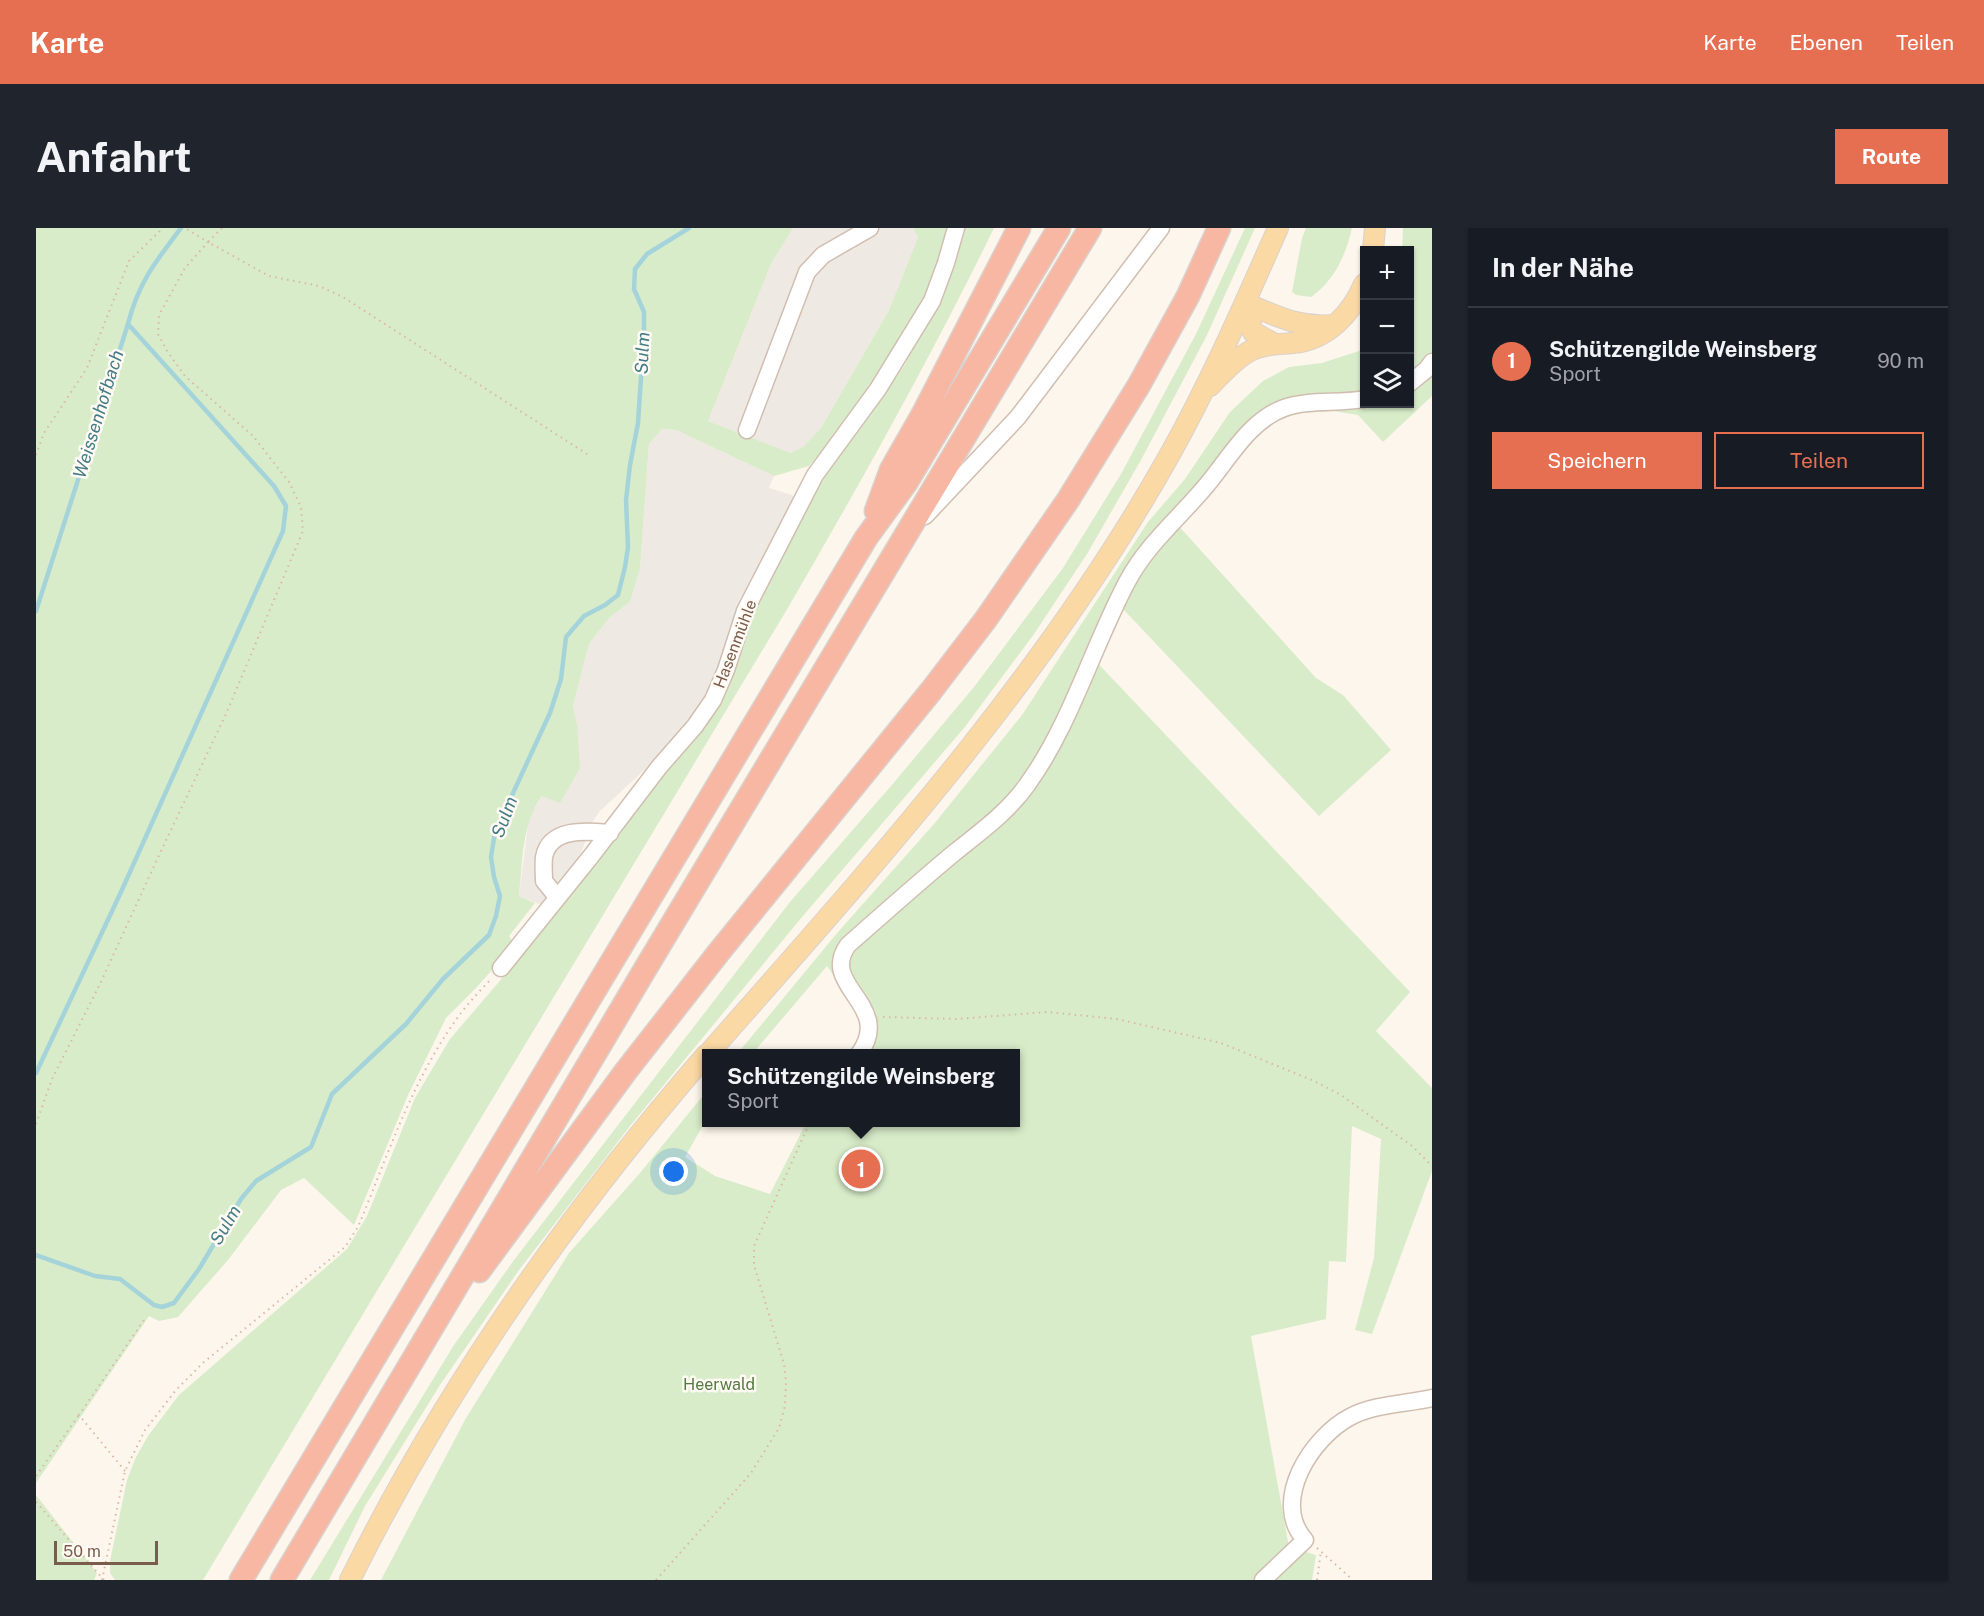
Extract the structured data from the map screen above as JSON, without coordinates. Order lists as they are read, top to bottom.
{
  "streets": {
    "street": ["Hasenmühle"]
  },
  "water": ["Sulm", "Weissenhofbach"],
  "parks": ["Heerwald"],
  "scale_bar": "50 m",
  "page": {
    "header": "Karte",
    "nav": ["Karte", "Ebenen", "Teilen"],
    "buttons": [
      "Route",
      ["Speichern", "Teilen"]
    ],
    "title": "Anfahrt",
    "heading": "In der Nähe",
    "map_buttons": ["+", "−"],
    "list": [
      {
        "mark": "1",
        "name": "Schützengilde Weinsberg",
        "note": "Sport",
        "value": "90 m"
      }
    ],
    "popup": ["Schützengilde Weinsberg", "Sport"],
    "pins": "1",
    "scale": "50 m"
  }
}
